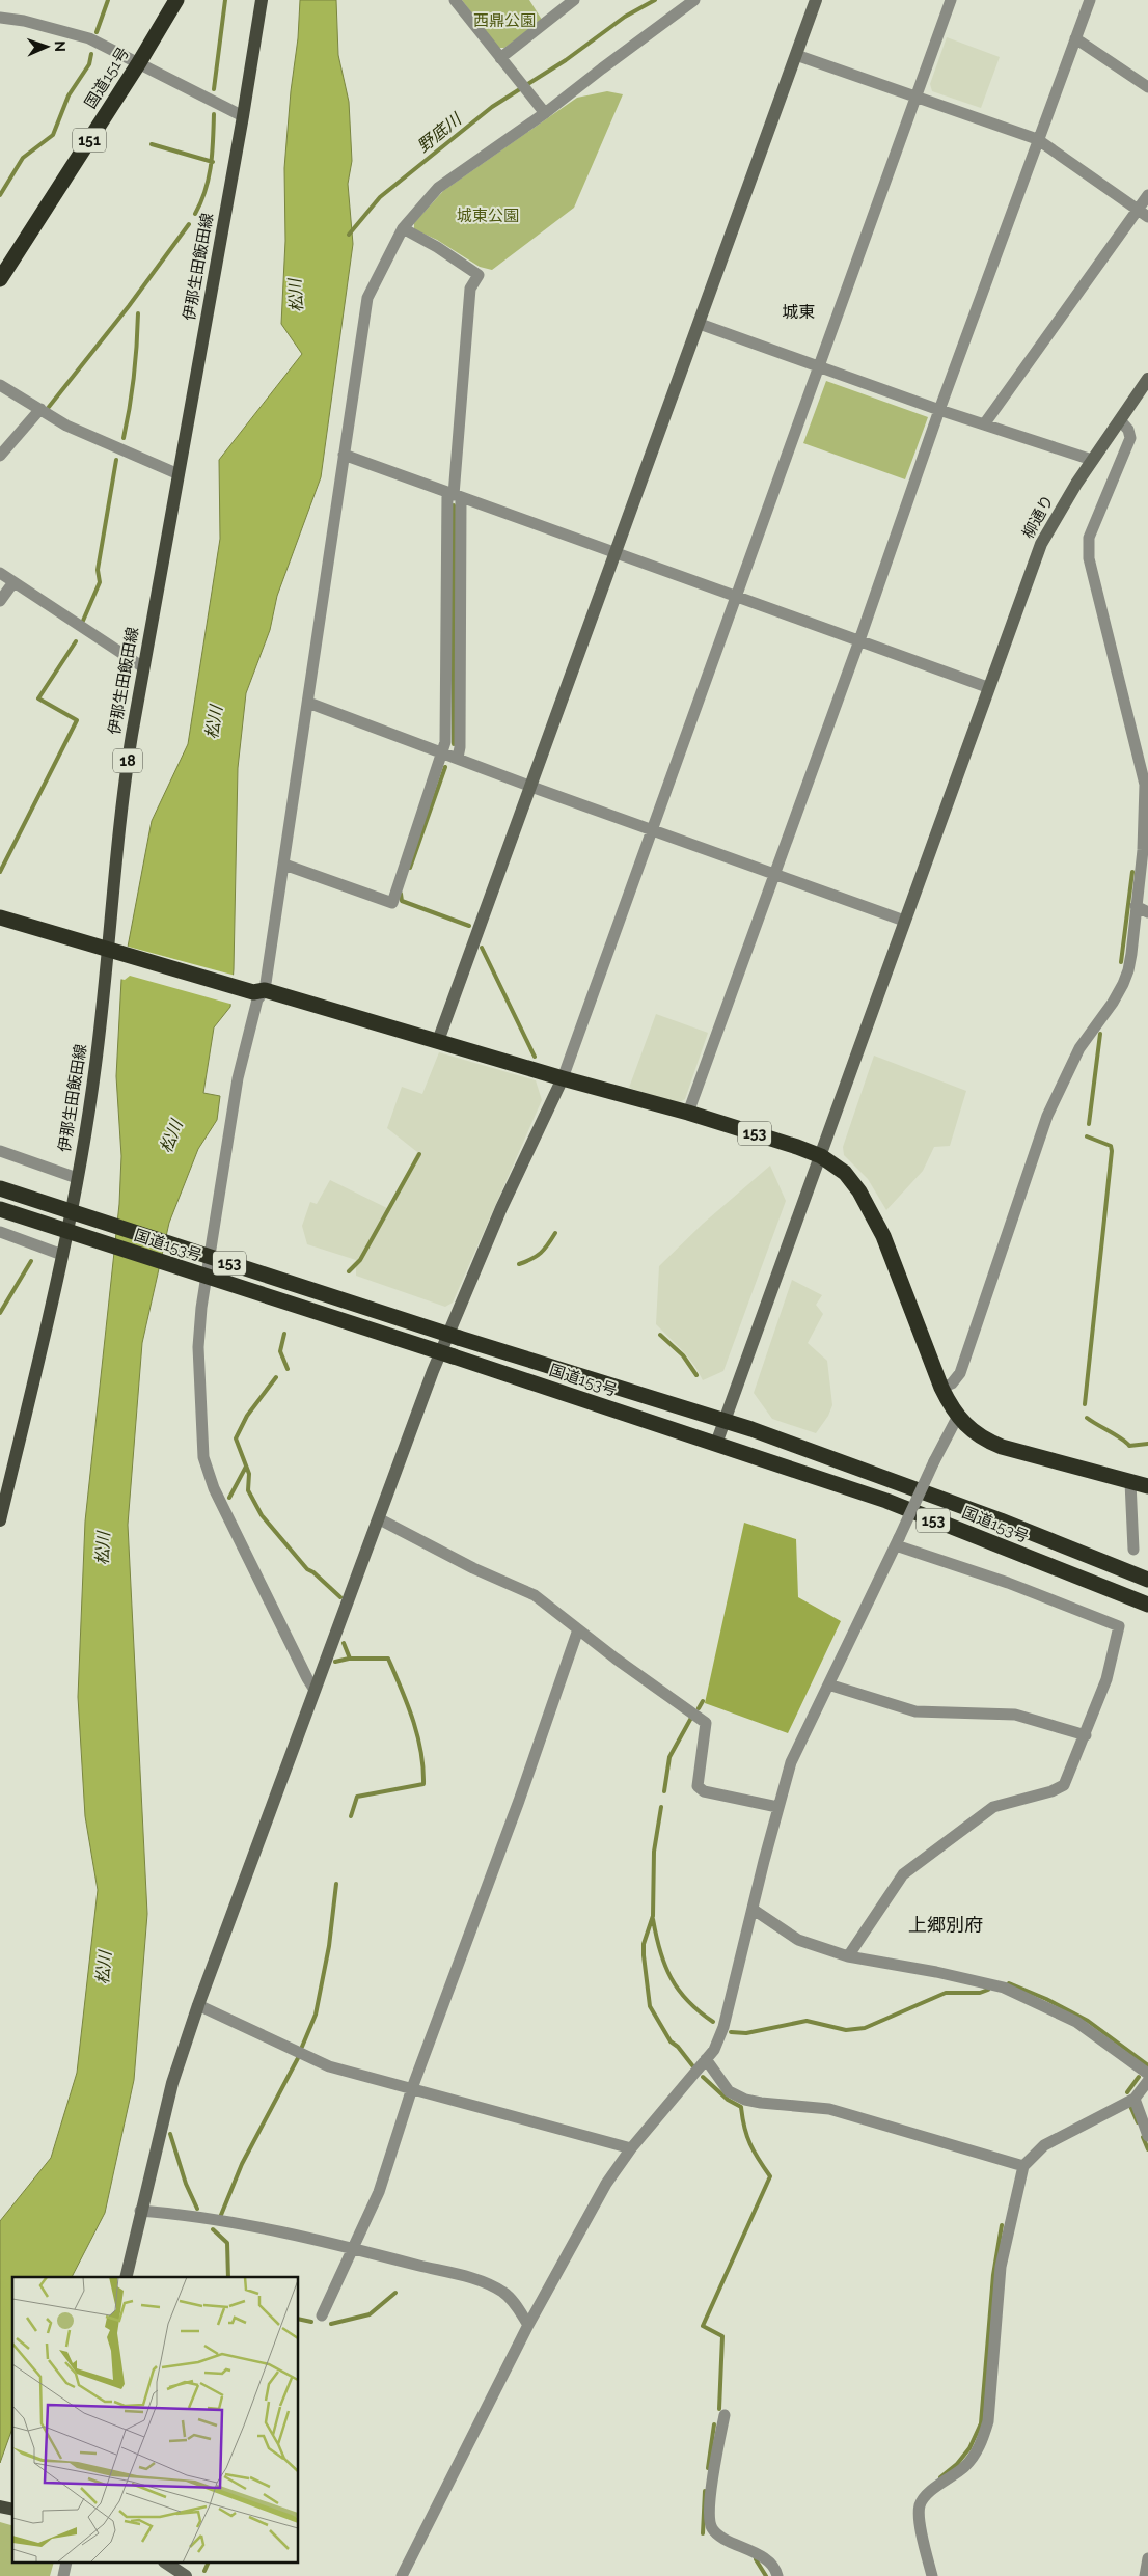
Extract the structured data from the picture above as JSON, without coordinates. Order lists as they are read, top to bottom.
{
  "streets": {
    "highway": [
      "国道151号",
      "151",
      "153",
      "国道153号"
    ],
    "main road": ["伊那生田飯田線", "18"],
    "street": ["柳通り"]
  },
  "crossings": [
    ["伊那生田飯田線", "153"],
    ["柳通り", "153"],
    ["柳通り", "国道153号"]
  ],
  "districts": ["城東", "上郷別府"],
  "water": ["野底川", "松川"],
  "parks": ["西鼎公園", "城東公園"],
  "north": "right"
}
